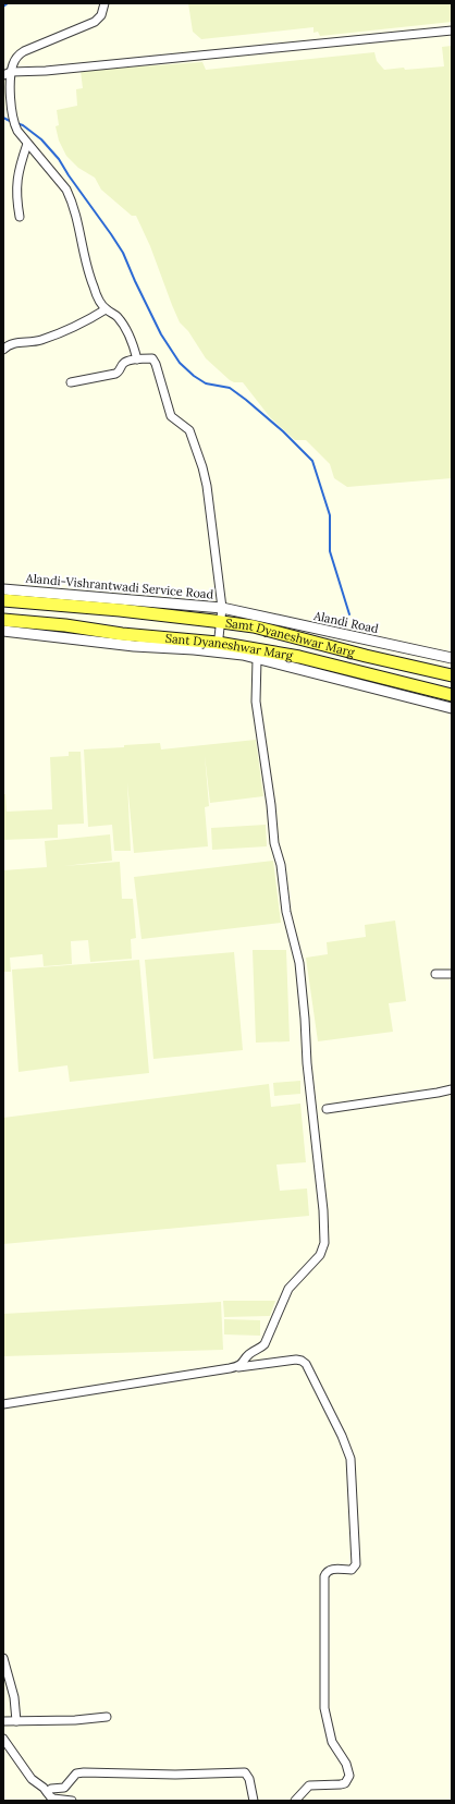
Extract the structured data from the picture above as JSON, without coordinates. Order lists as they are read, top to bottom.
{
  "streets": {
    "main road": ["Samt Dyaneshwar Marg", "Sant Dyaneshwar Marg"],
    "street": ["Alandi-Vishrantwadi Service Road", "Alandi Road"]
  },
  "crossings": [
    ["Alandi-Vishrantwadi Service Road", "Alandi Road"],
    ["Samt Dyaneshwar Marg", "Sant Dyaneshwar Marg"]
  ]
}
